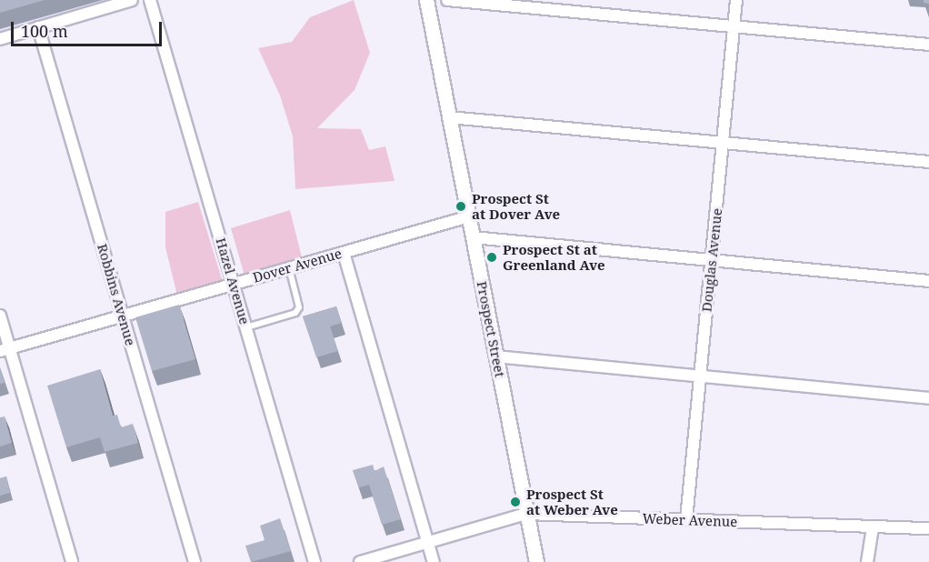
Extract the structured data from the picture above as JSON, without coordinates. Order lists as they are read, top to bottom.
{
  "streets": {
    "street": [
      "Douglas Avenue",
      "Dover Avenue",
      "Hazel Avenue",
      "Robbins Avenue",
      "Prospect Street",
      "Weber Avenue"
    ]
  },
  "crossings": [
    ["Douglas Avenue", "Weber Avenue"],
    ["Dover Avenue", "Hazel Avenue"],
    ["Dover Avenue", "Robbins Avenue"],
    ["Dover Avenue", "Prospect Street"],
    ["Prospect Street", "Weber Avenue"]
  ],
  "places": ["Prospect St at Dover Ave", "Prospect St at Greenland Ave", "Prospect St at Weber Ave"],
  "scale_bar": "100 m"
}
